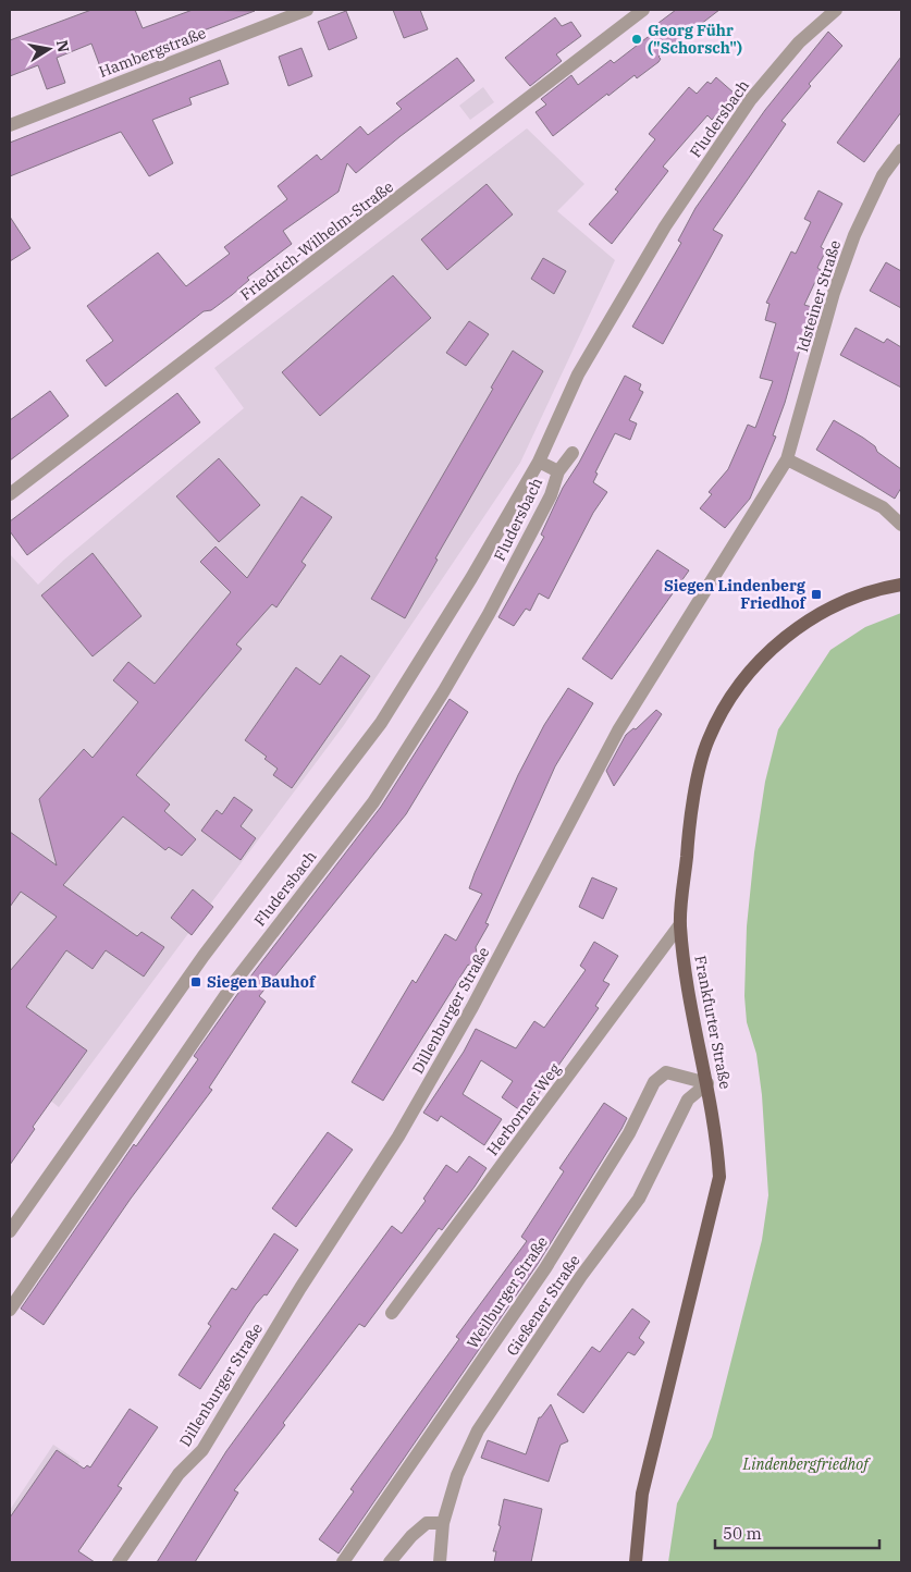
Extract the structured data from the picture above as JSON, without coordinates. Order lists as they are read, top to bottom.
{
  "streets": {
    "main road": ["Frankfurter Straße"],
    "street": [
      "Hambergstraße",
      "Fludersbach",
      "Friedrich-Wilhelm-Straße",
      "Idsteiner Straße",
      "Dillenburger Straße",
      "Herborner Weg",
      "Weilburger Straße",
      "Gießener Straße"
    ]
  },
  "crossings": [
    ["Idsteiner Straße", "Dillenburger Straße"],
    ["Frankfurter Straße", "Herborner Weg"],
    ["Frankfurter Straße", "Weilburger Straße"],
    ["Frankfurter Straße", "Gießener Straße"],
    ["Weilburger Straße", "Gießener Straße"]
  ],
  "parks": ["Lindenbergfriedhof"],
  "places": {
    "other": ["Georg Führ (\"Schorsch\")"],
    "transit": ["Siegen Lindenberg Friedhof", "Siegen Bauhof"]
  },
  "scale_bar": "50 m",
  "north": "right"
}
